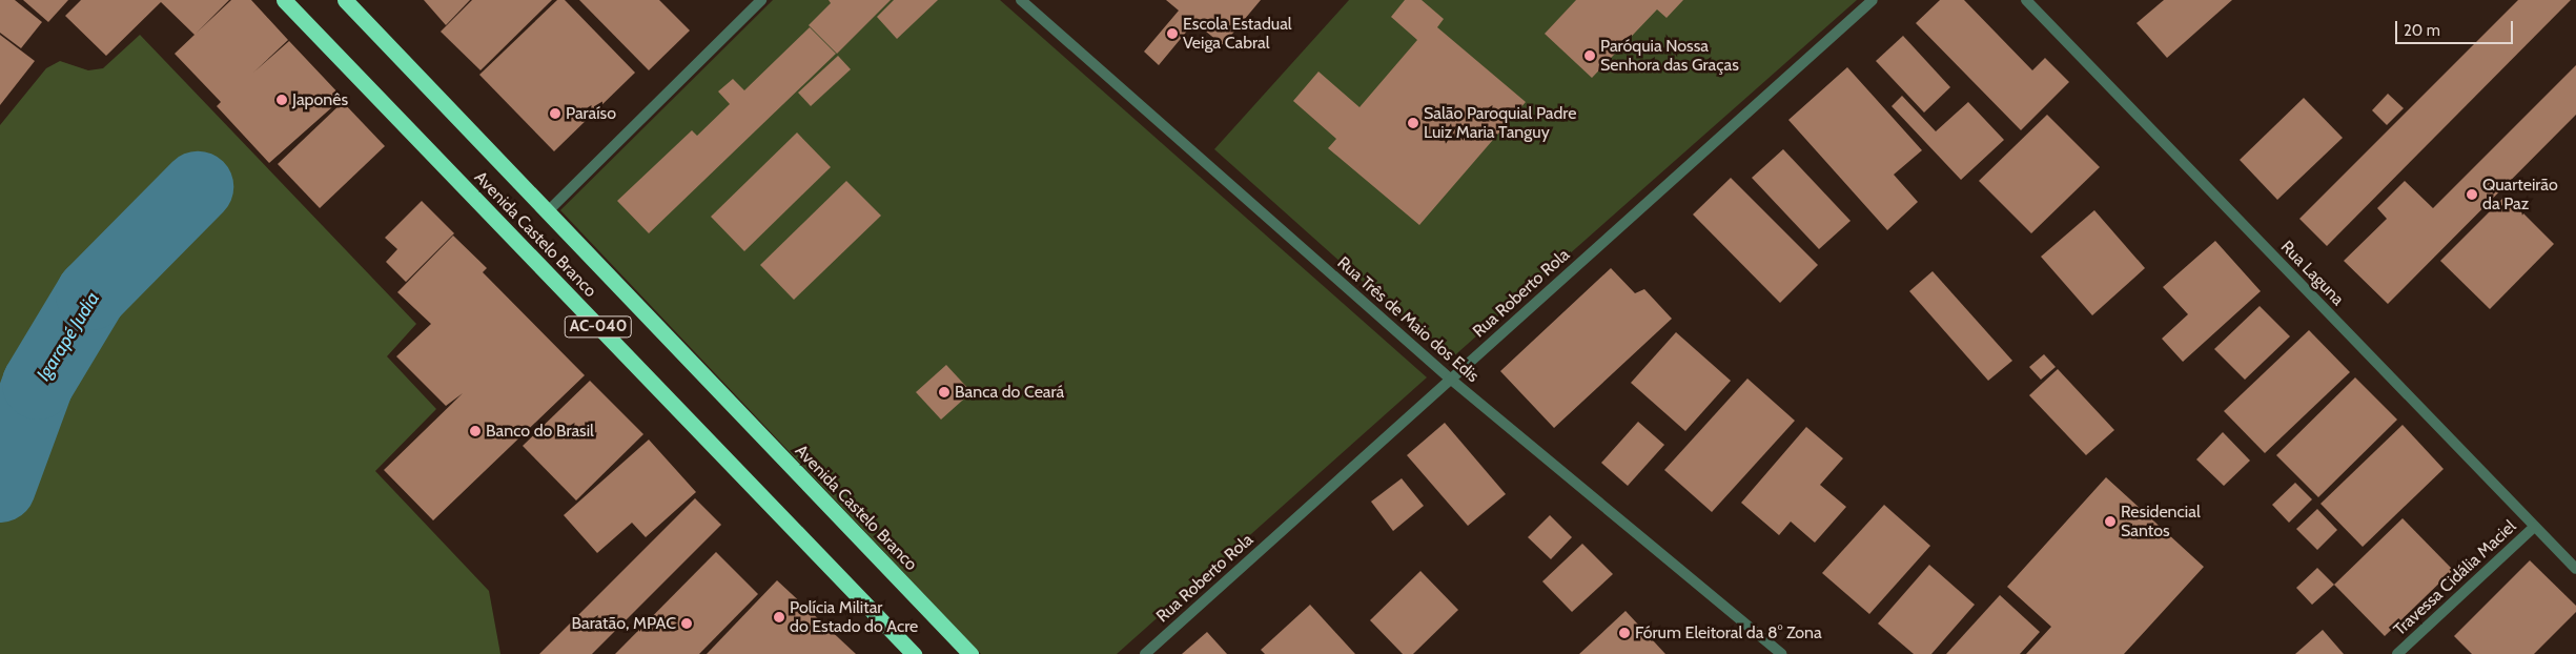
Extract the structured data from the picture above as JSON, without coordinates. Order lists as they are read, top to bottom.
{
  "streets": {
    "highway": ["Avenida Castelo Branco", "AC-040"],
    "street": [
      "Rua Laguna",
      "Rua Roberto Rola",
      "Rua Três de Maio dos Edis",
      "Travessa Cidália Maciel"
    ]
  },
  "crossings": [
    ["Rua Laguna", "Travessa Cidália Maciel"],
    ["Rua Roberto Rola", "Rua Três de Maio dos Edis"]
  ],
  "water": ["Igarapé Judia"],
  "places": [
    "Escola Estadual Veiga Cabral",
    "Paróquia Nossa Senhora das Graças",
    "Japonês",
    "Paraíso",
    "Salão Paroquial Padre Luiz Maria Tanguy",
    "Quarteirão da Paz",
    "Banca do Ceará",
    "Banco do Brasil",
    "Residencial Santos",
    "Polícia Militar do Estado do Acre",
    "Baratão, MPAC",
    "Fórum Eleitoral da 8° Zona"
  ],
  "scale_bar": "20 m"
}
